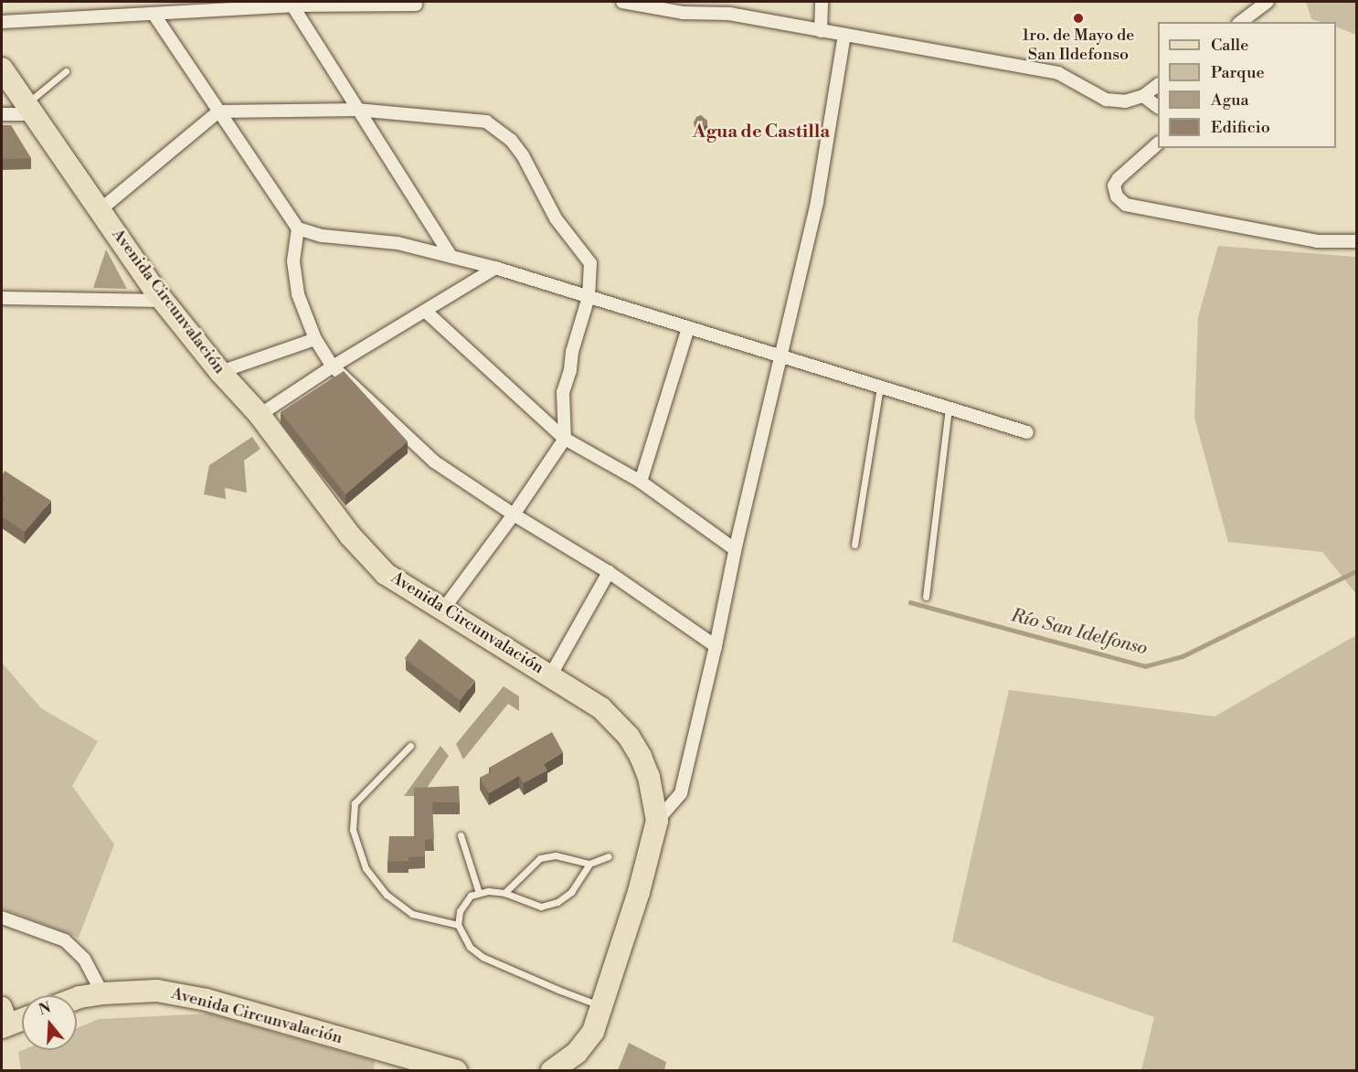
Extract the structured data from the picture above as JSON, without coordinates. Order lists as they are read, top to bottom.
{
  "streets": {
    "highway": ["Avenida Circunvalación"]
  },
  "districts": ["Agua de Castilla"],
  "water": ["Río San Idelfonso"],
  "places": ["1ro. de Mayo de San Ildefonso"],
  "legend": [
    "Calle",
    "Parque",
    "Agua",
    "Edificio"
  ],
  "north": "top"
}
